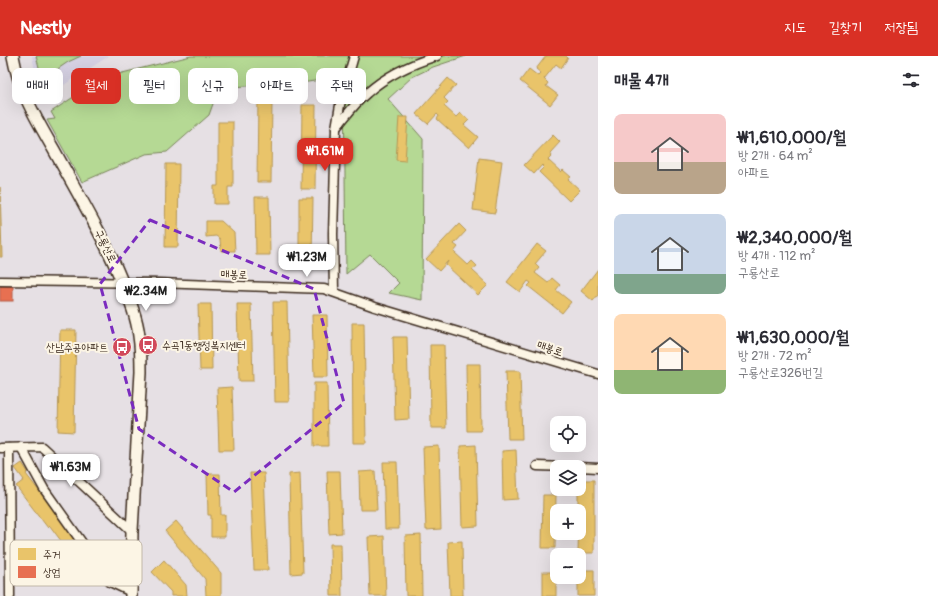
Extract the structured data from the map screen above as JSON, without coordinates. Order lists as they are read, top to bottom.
{
  "streets": {
    "street": ["구룡산로", "매봉로"]
  },
  "crossings": [
    ["구룡산로", "매봉로"]
  ],
  "places": {
    "bus stop": ["수곡1동행정복지센터", "산남주공아파트"]
  },
  "legend": ["주거", "상업"],
  "page": {
    "header": "Nestly",
    "nav": ["지도", "길찾기", "저장됨"],
    "heading": "매물 4개",
    "chip": [
      "매매",
      "월세",
      "필터",
      "신규",
      "아파트",
      "주택"
    ],
    "list": [
      {
        "name": "₩1,610,000/월",
        "note": "방 2개 · 64 m² · 아파트"
      },
      {
        "name": "₩2,340,000/월",
        "note": "방 4개 · 112 m² · 구룡산로"
      },
      {
        "name": "₩1,630,000/월",
        "note": "방 2개 · 72 m² · 구룡산로326번길"
      }
    ],
    "price": [
      "₩1.61M",
      "₩1.23M",
      "₩2.34M",
      "₩1.63M"
    ],
    "map_buttons": ["+", "−"]
  }
}
